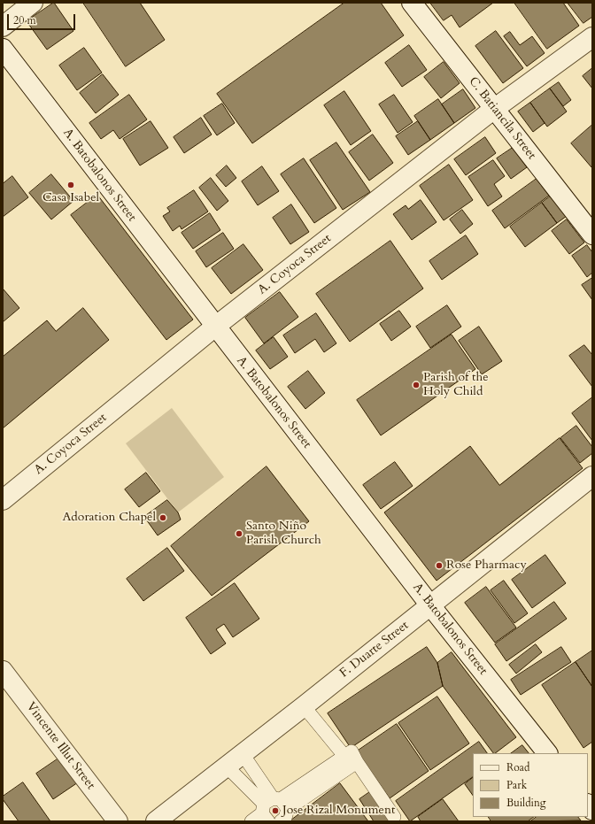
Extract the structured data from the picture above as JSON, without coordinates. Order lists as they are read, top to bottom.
{
  "streets": {
    "street": [
      "C. Batiancila Street",
      "A. Batobalonos Street",
      "A. Coyoca Street",
      "F. Duarte Street",
      "Vincente Illut Street"
    ]
  },
  "crossings": [
    ["C. Batiancila Street", "A. Coyoca Street"],
    ["A. Batobalonos Street", "A. Coyoca Street"],
    ["A. Batobalonos Street", "F. Duarte Street"]
  ],
  "places": [
    "Casa Isabel",
    "Parish of the Holy Child",
    "Adoration Chapel",
    "Santo Niño Parish Church",
    "Rose Pharmacy",
    "Jose Rizal Monument"
  ],
  "legend": ["Road", "Park", "Building"],
  "scale_bar": "20 m"
}
